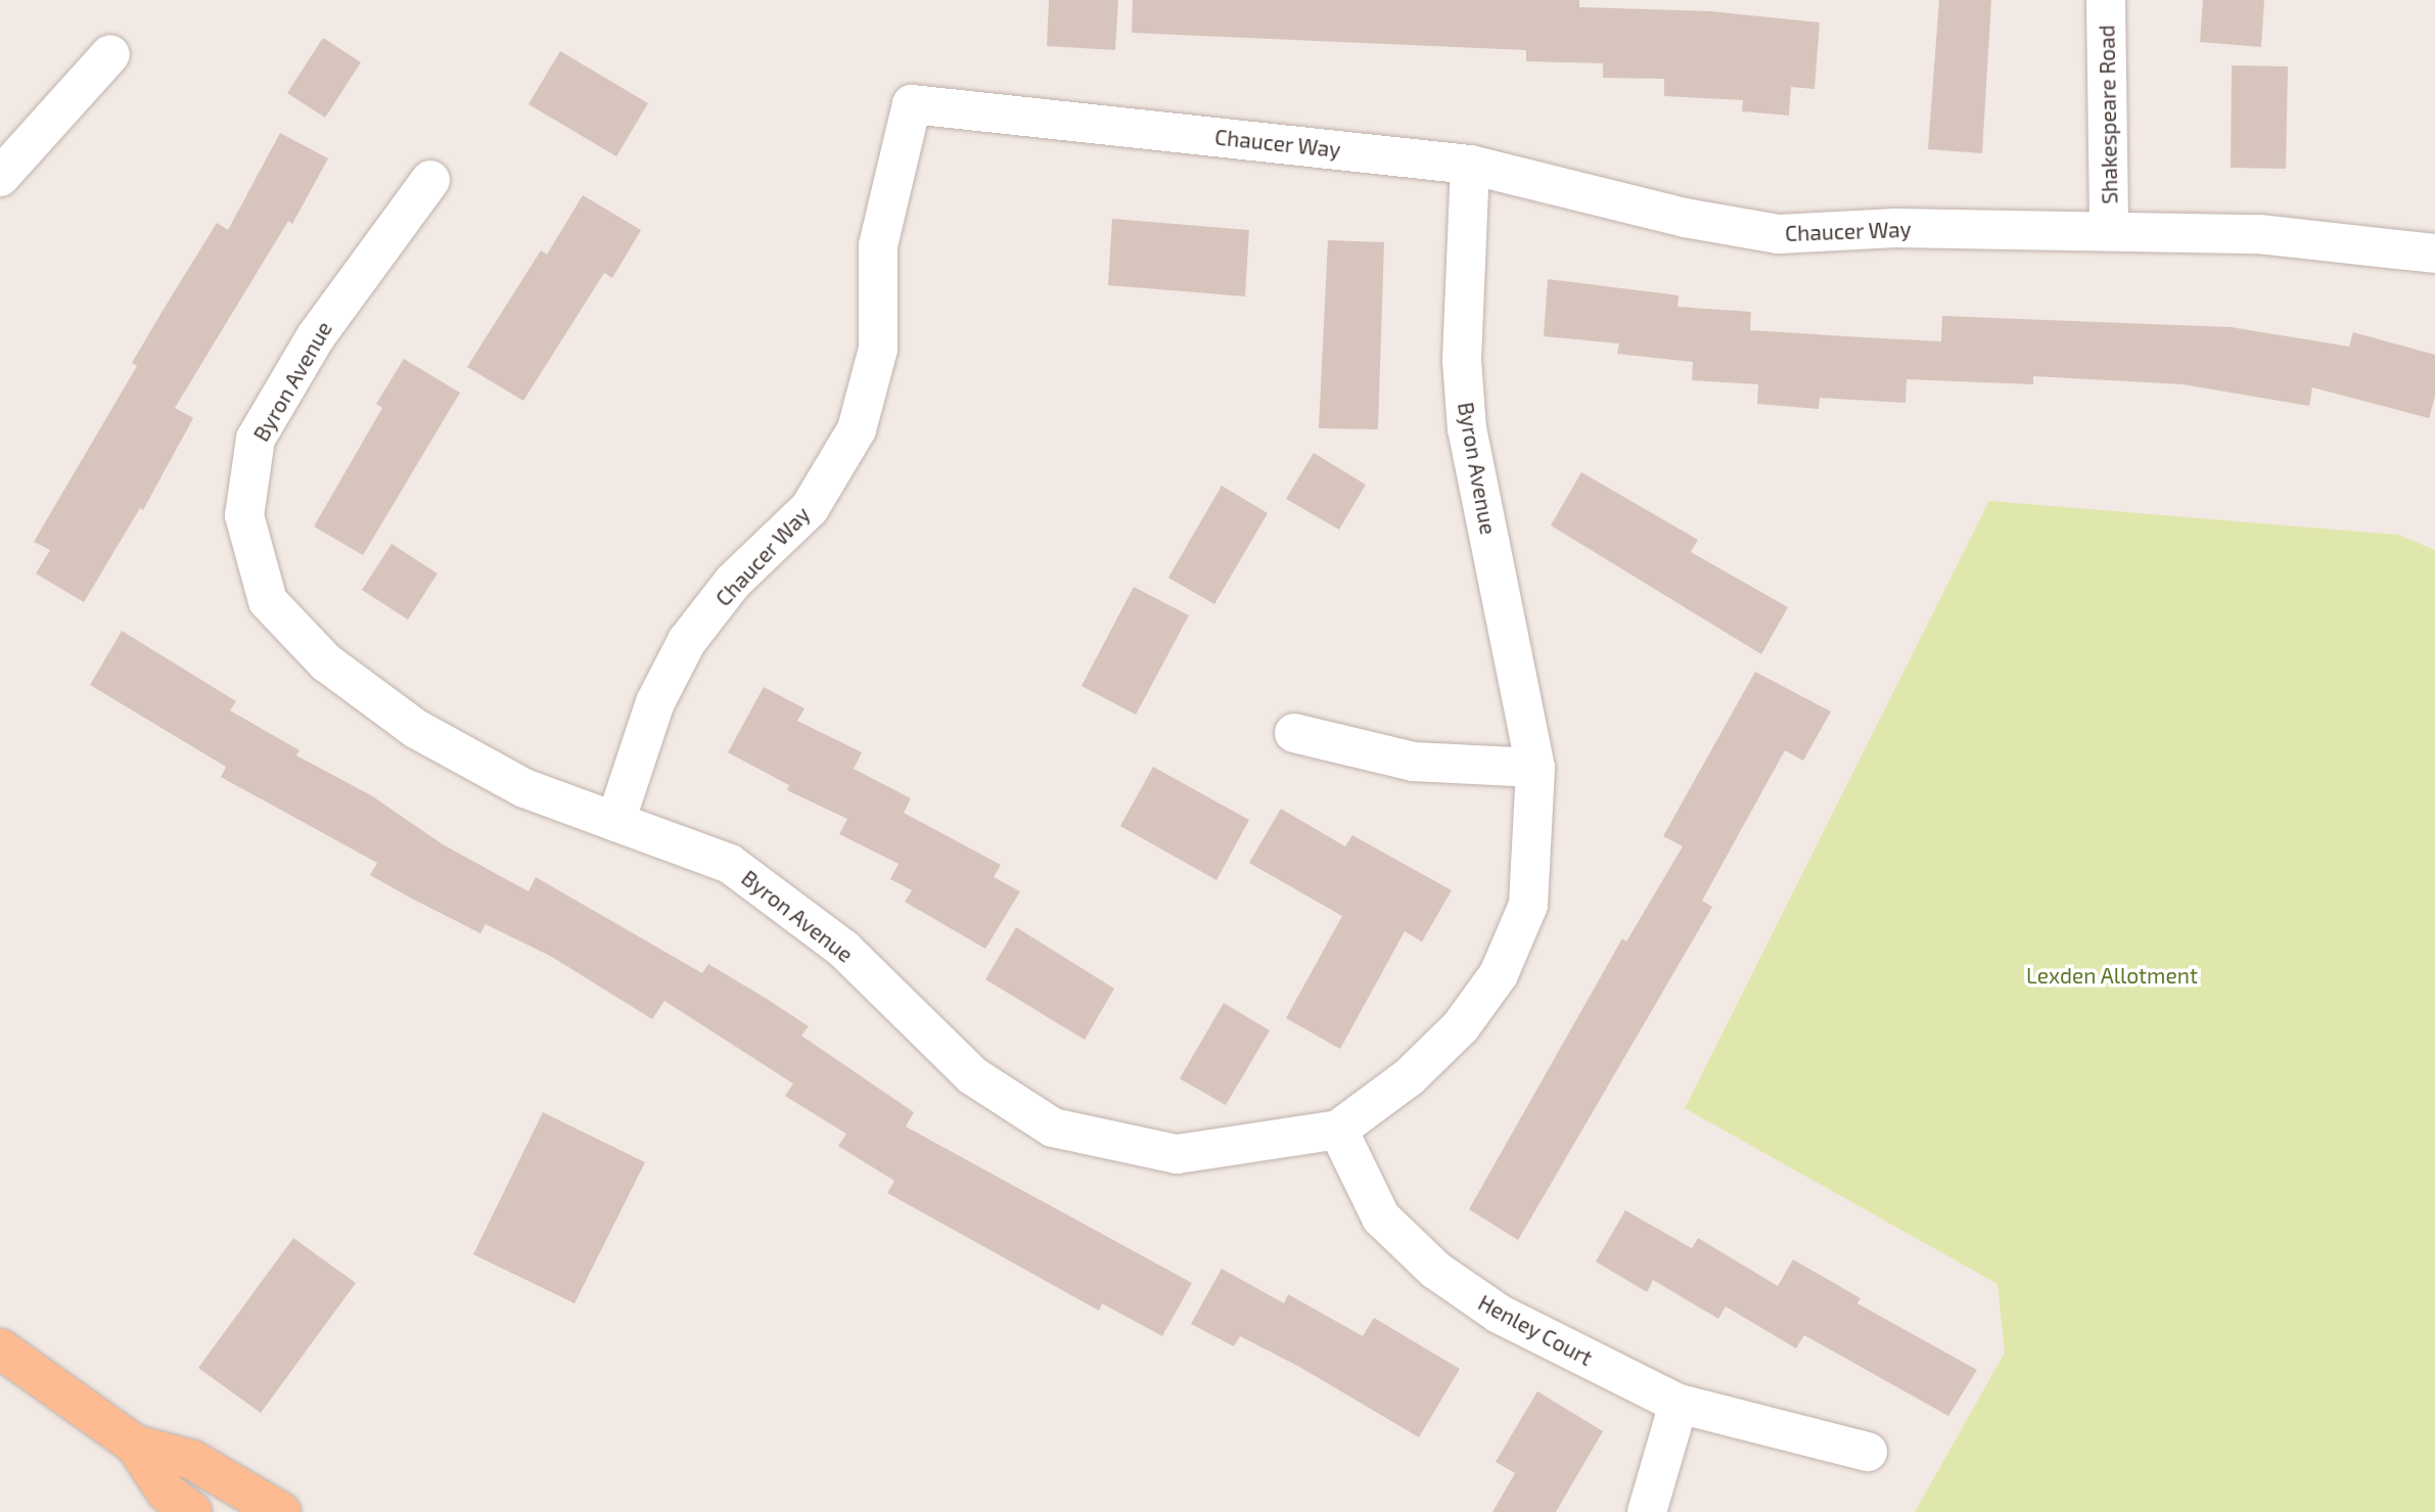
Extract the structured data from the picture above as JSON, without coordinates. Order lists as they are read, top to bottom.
{
  "streets": {
    "street": [
      "Shakespeare Road",
      "Chaucer Way",
      "Byron Avenue",
      "Henley Court"
    ]
  },
  "crossings": [
    ["Shakespeare Road", "Chaucer Way"],
    ["Chaucer Way", "Byron Avenue"],
    ["Byron Avenue", "Henley Court"]
  ],
  "parks": ["Lexden Allotment"]
}
